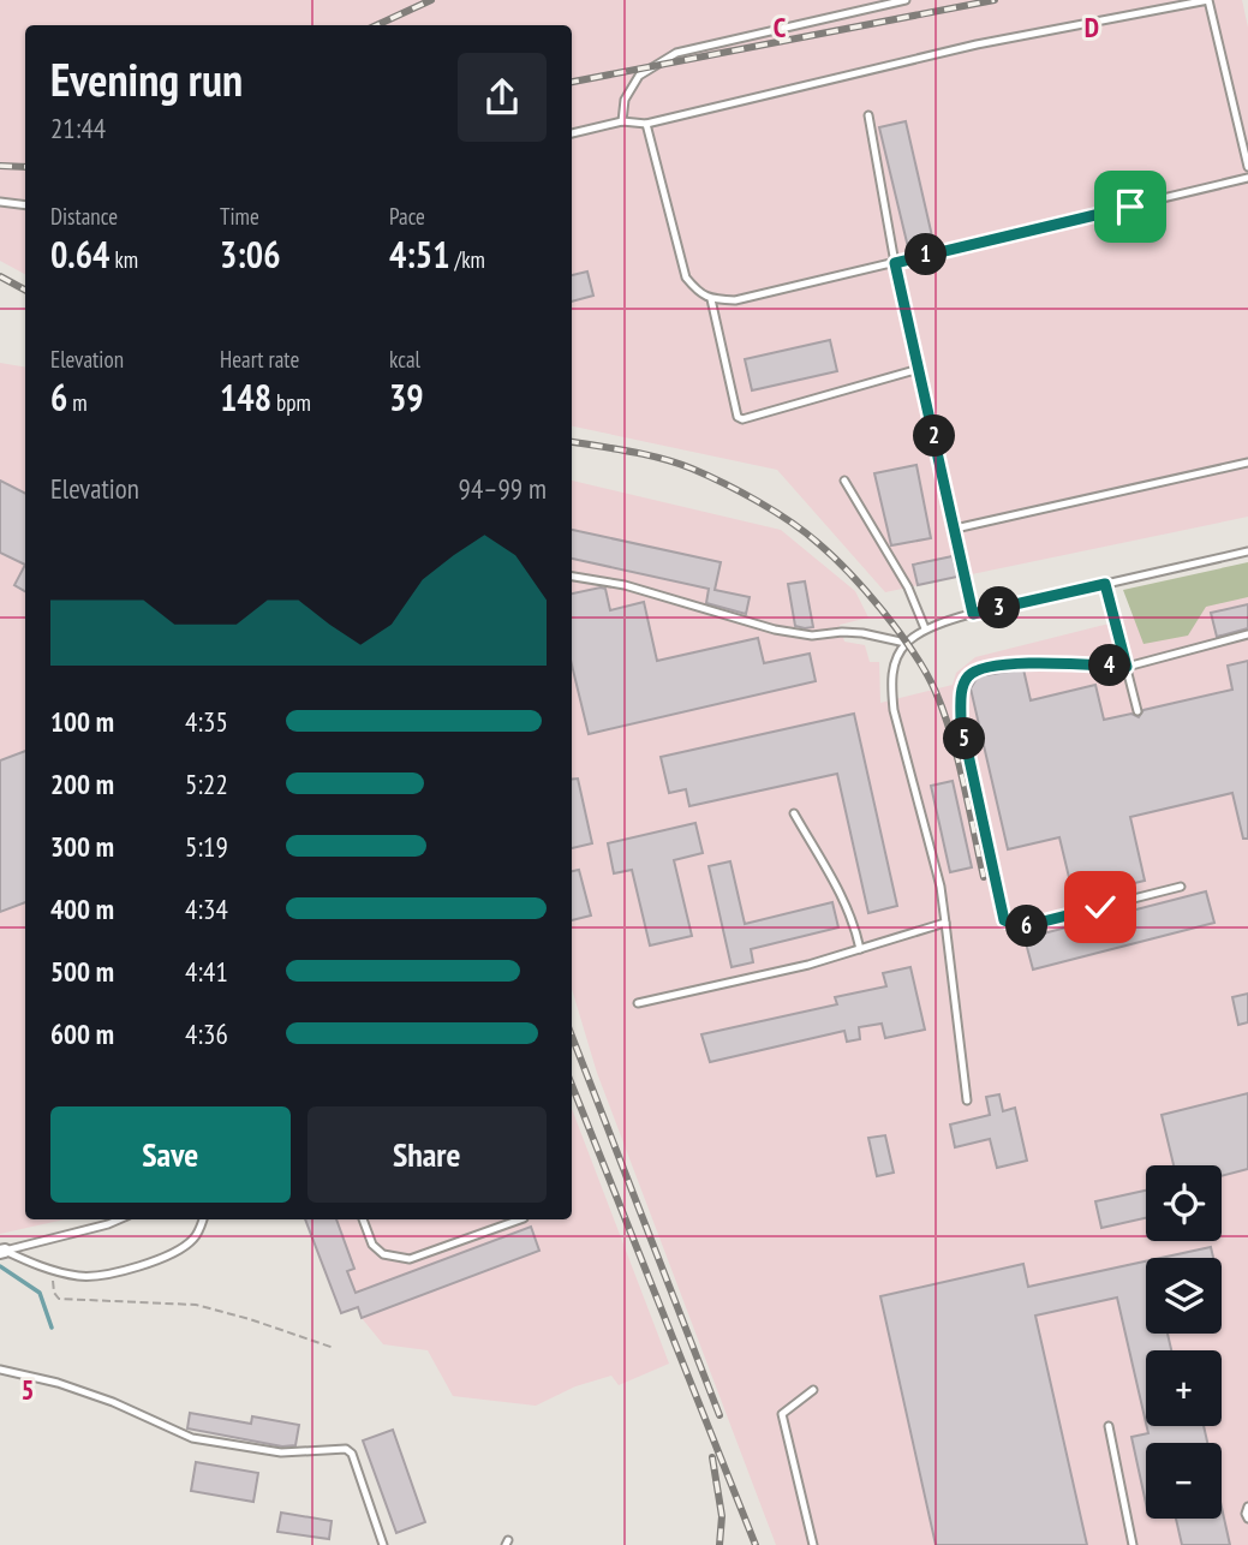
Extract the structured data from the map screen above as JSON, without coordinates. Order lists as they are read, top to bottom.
{
  "page": {
    "heading": ["Evening run", "21:44"],
    "stats": [
      ["Distance", "0.64 km"],
      ["Time", "3:06"],
      ["Pace", "4:51 /km"],
      ["Elevation", "6 m"],
      ["Heart rate", "148 bpm"],
      ["kcal", "39"]
    ],
    "pins": [
      "1",
      "2",
      "3",
      "4",
      "5",
      "6"
    ],
    "chart": ["Elevation", "94–99 m"],
    "list": [
      {
        "name": "100 m",
        "note": "4:35"
      },
      {
        "name": "200 m",
        "note": "5:22"
      },
      {
        "name": "300 m",
        "note": "5:19"
      },
      {
        "name": "400 m",
        "note": "4:34"
      },
      {
        "name": "500 m",
        "note": "4:41"
      },
      {
        "name": "600 m",
        "note": "4:36"
      }
    ],
    "buttons": ["Save", "Share"],
    "map_buttons": ["+", "−"]
  },
  "grid": {
    "columns": ["C", "D"],
    "rows": ["5"]
  }
}
